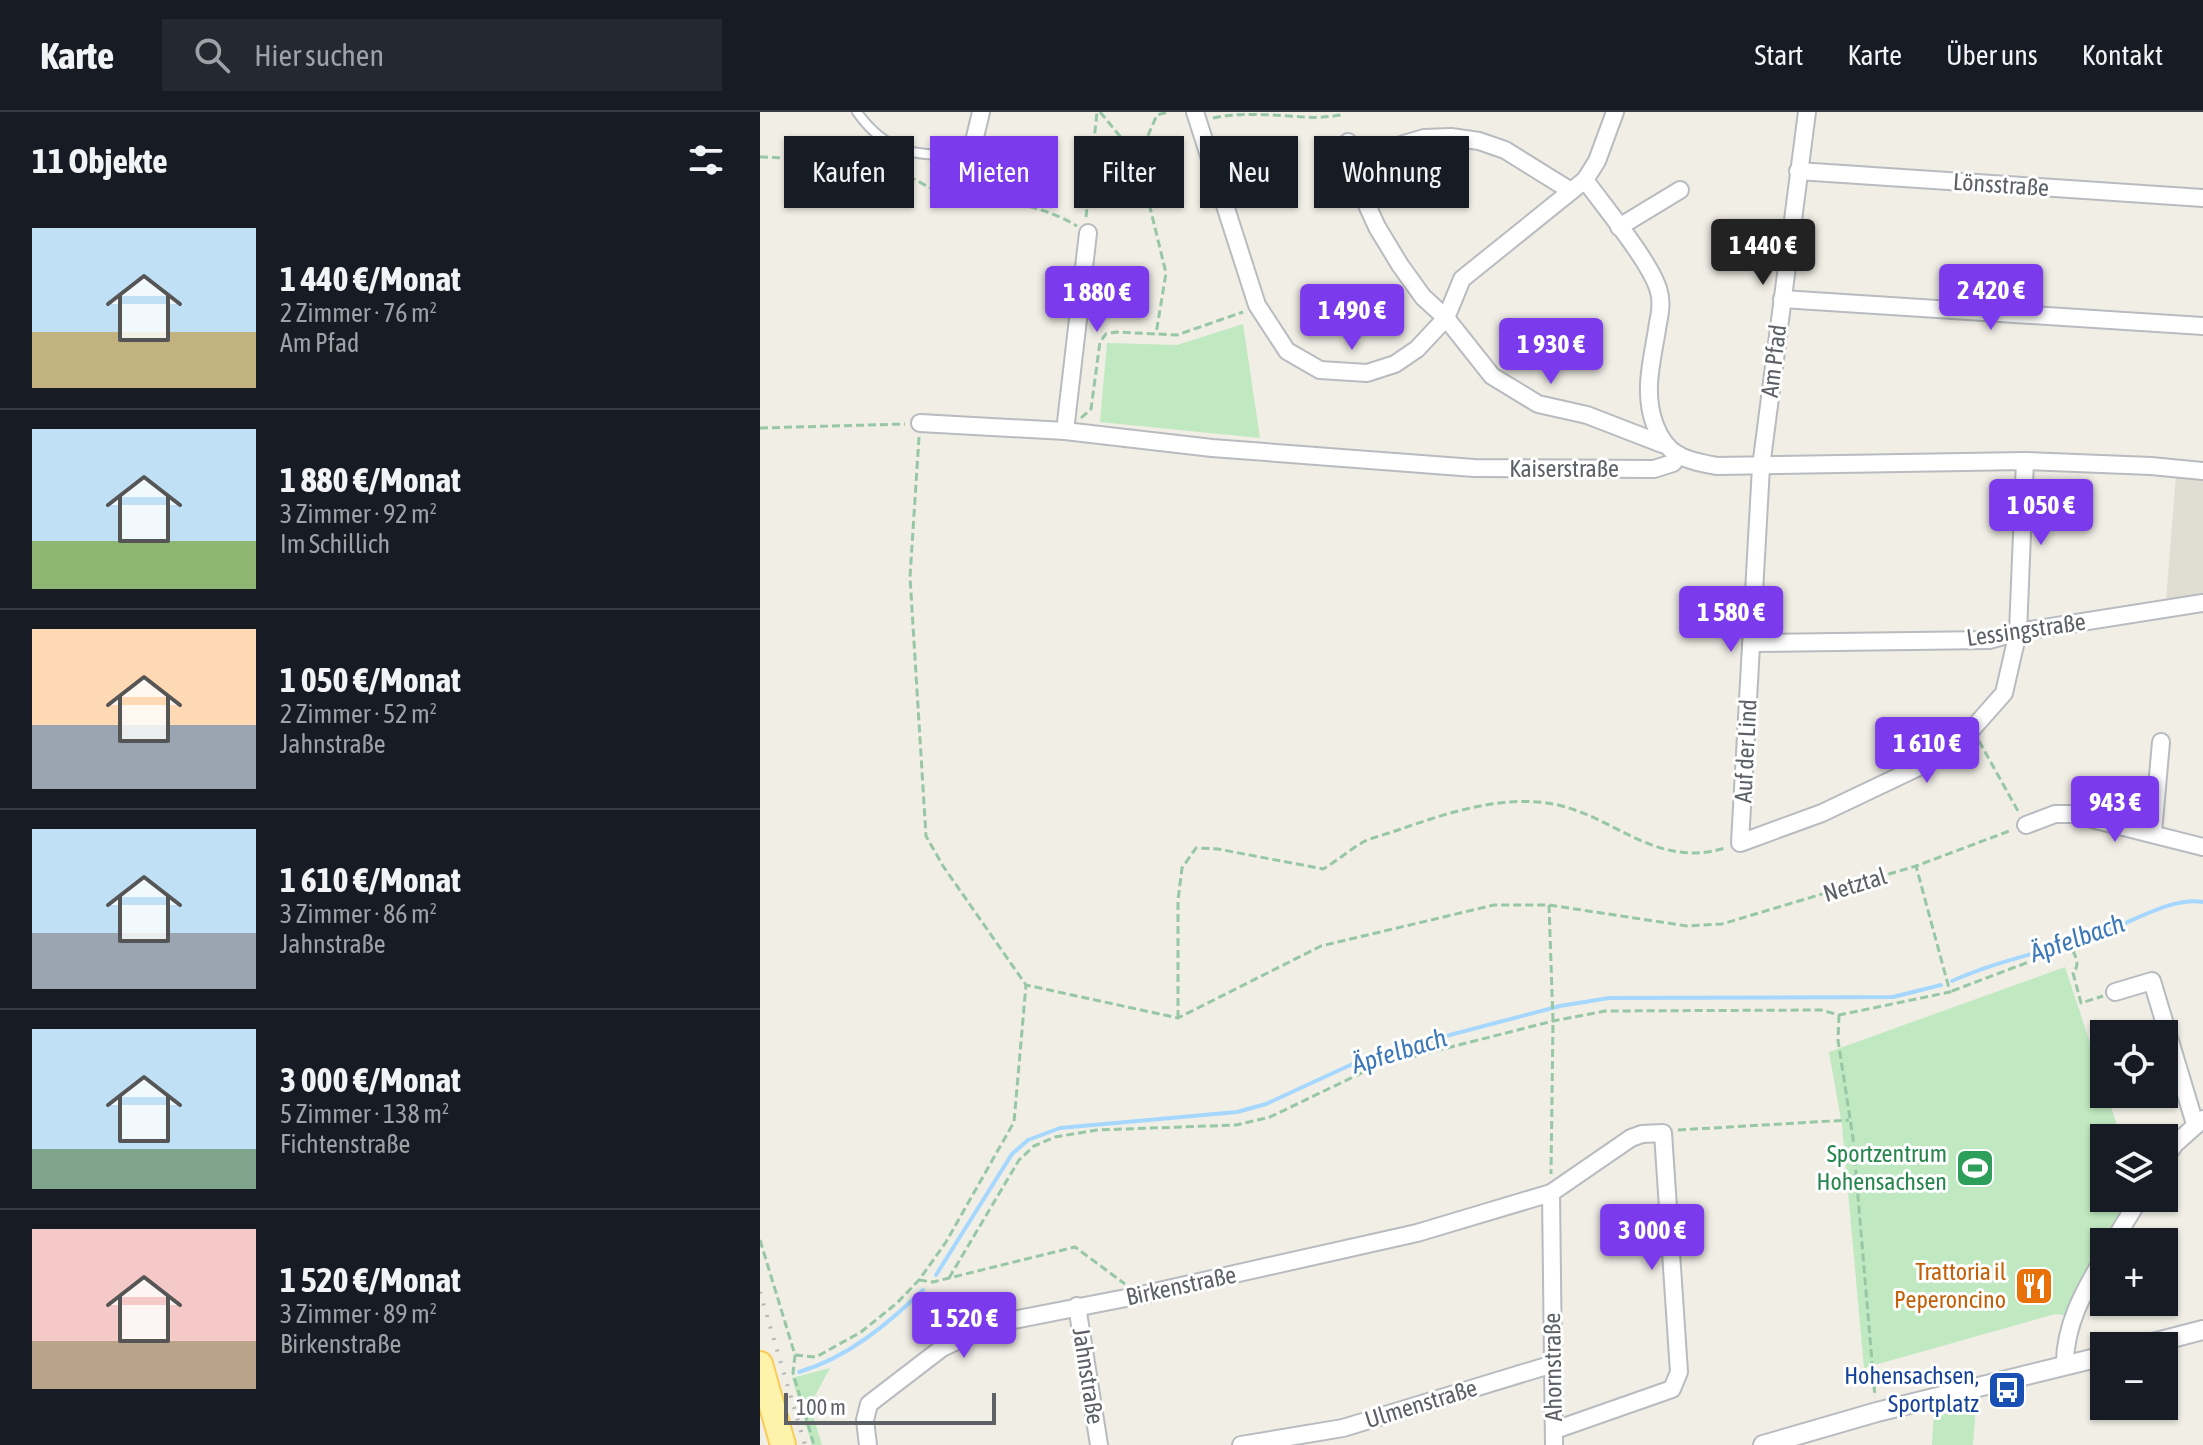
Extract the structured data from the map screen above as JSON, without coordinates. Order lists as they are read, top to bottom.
{
  "streets": {
    "street": [
      "Lönsstraße",
      "Am Pfad",
      "Kaiserstraße",
      "Lessingstraße",
      "Auf der Lind",
      "Birkenstraße",
      "Ahornstraße",
      "Jahnstraße",
      "Ulmenstraße"
    ],
    "path": ["Netztal"]
  },
  "crossings": [
    ["Lönsstraße", "Am Pfad"],
    ["Am Pfad", "Auf der Lind"],
    ["Lessingstraße", "Auf der Lind"],
    ["Birkenstraße", "Ahornstraße"],
    ["Birkenstraße", "Jahnstraße"],
    ["Ahornstraße", "Ulmenstraße"]
  ],
  "water": ["Äpfelbach"],
  "places": {
    "sports": ["Sportzentrum Hohensachsen"],
    "restaurant": ["Trattoria il Peperoncino"],
    "bus stop": ["Hohensachsen, Sportplatz"]
  },
  "scale_bar": "100 m",
  "page": {
    "header": "Karte",
    "search": "Hier suchen",
    "nav": [
      "Start",
      "Karte",
      "Über uns",
      "Kontakt"
    ],
    "heading": "11 Objekte",
    "chip": [
      "Kaufen",
      "Mieten",
      "Filter",
      "Neu",
      "Wohnung"
    ],
    "list": [
      {
        "name": "1 440 €/Monat",
        "note": "2 Zimmer · 76 m² · Am Pfad"
      },
      {
        "name": "1 880 €/Monat",
        "note": "3 Zimmer · 92 m² · Im Schillich"
      },
      {
        "name": "1 050 €/Monat",
        "note": "2 Zimmer · 52 m² · Jahnstraße"
      },
      {
        "name": "1 610 €/Monat",
        "note": "3 Zimmer · 86 m² · Jahnstraße"
      },
      {
        "name": "3 000 €/Monat",
        "note": "5 Zimmer · 138 m² · Fichtenstraße"
      },
      {
        "name": "1 520 €/Monat",
        "note": "3 Zimmer · 89 m² · Birkenstraße"
      }
    ],
    "price": [
      "1 440 €",
      "2 420 €",
      "1 880 €",
      "1 490 €",
      "1 930 €",
      "1 050 €",
      "1 580 €",
      "1 610 €",
      "943 €",
      "3 000 €",
      "1 520 €"
    ],
    "map_buttons": ["+", "−"],
    "scale": "100 m"
  }
}
